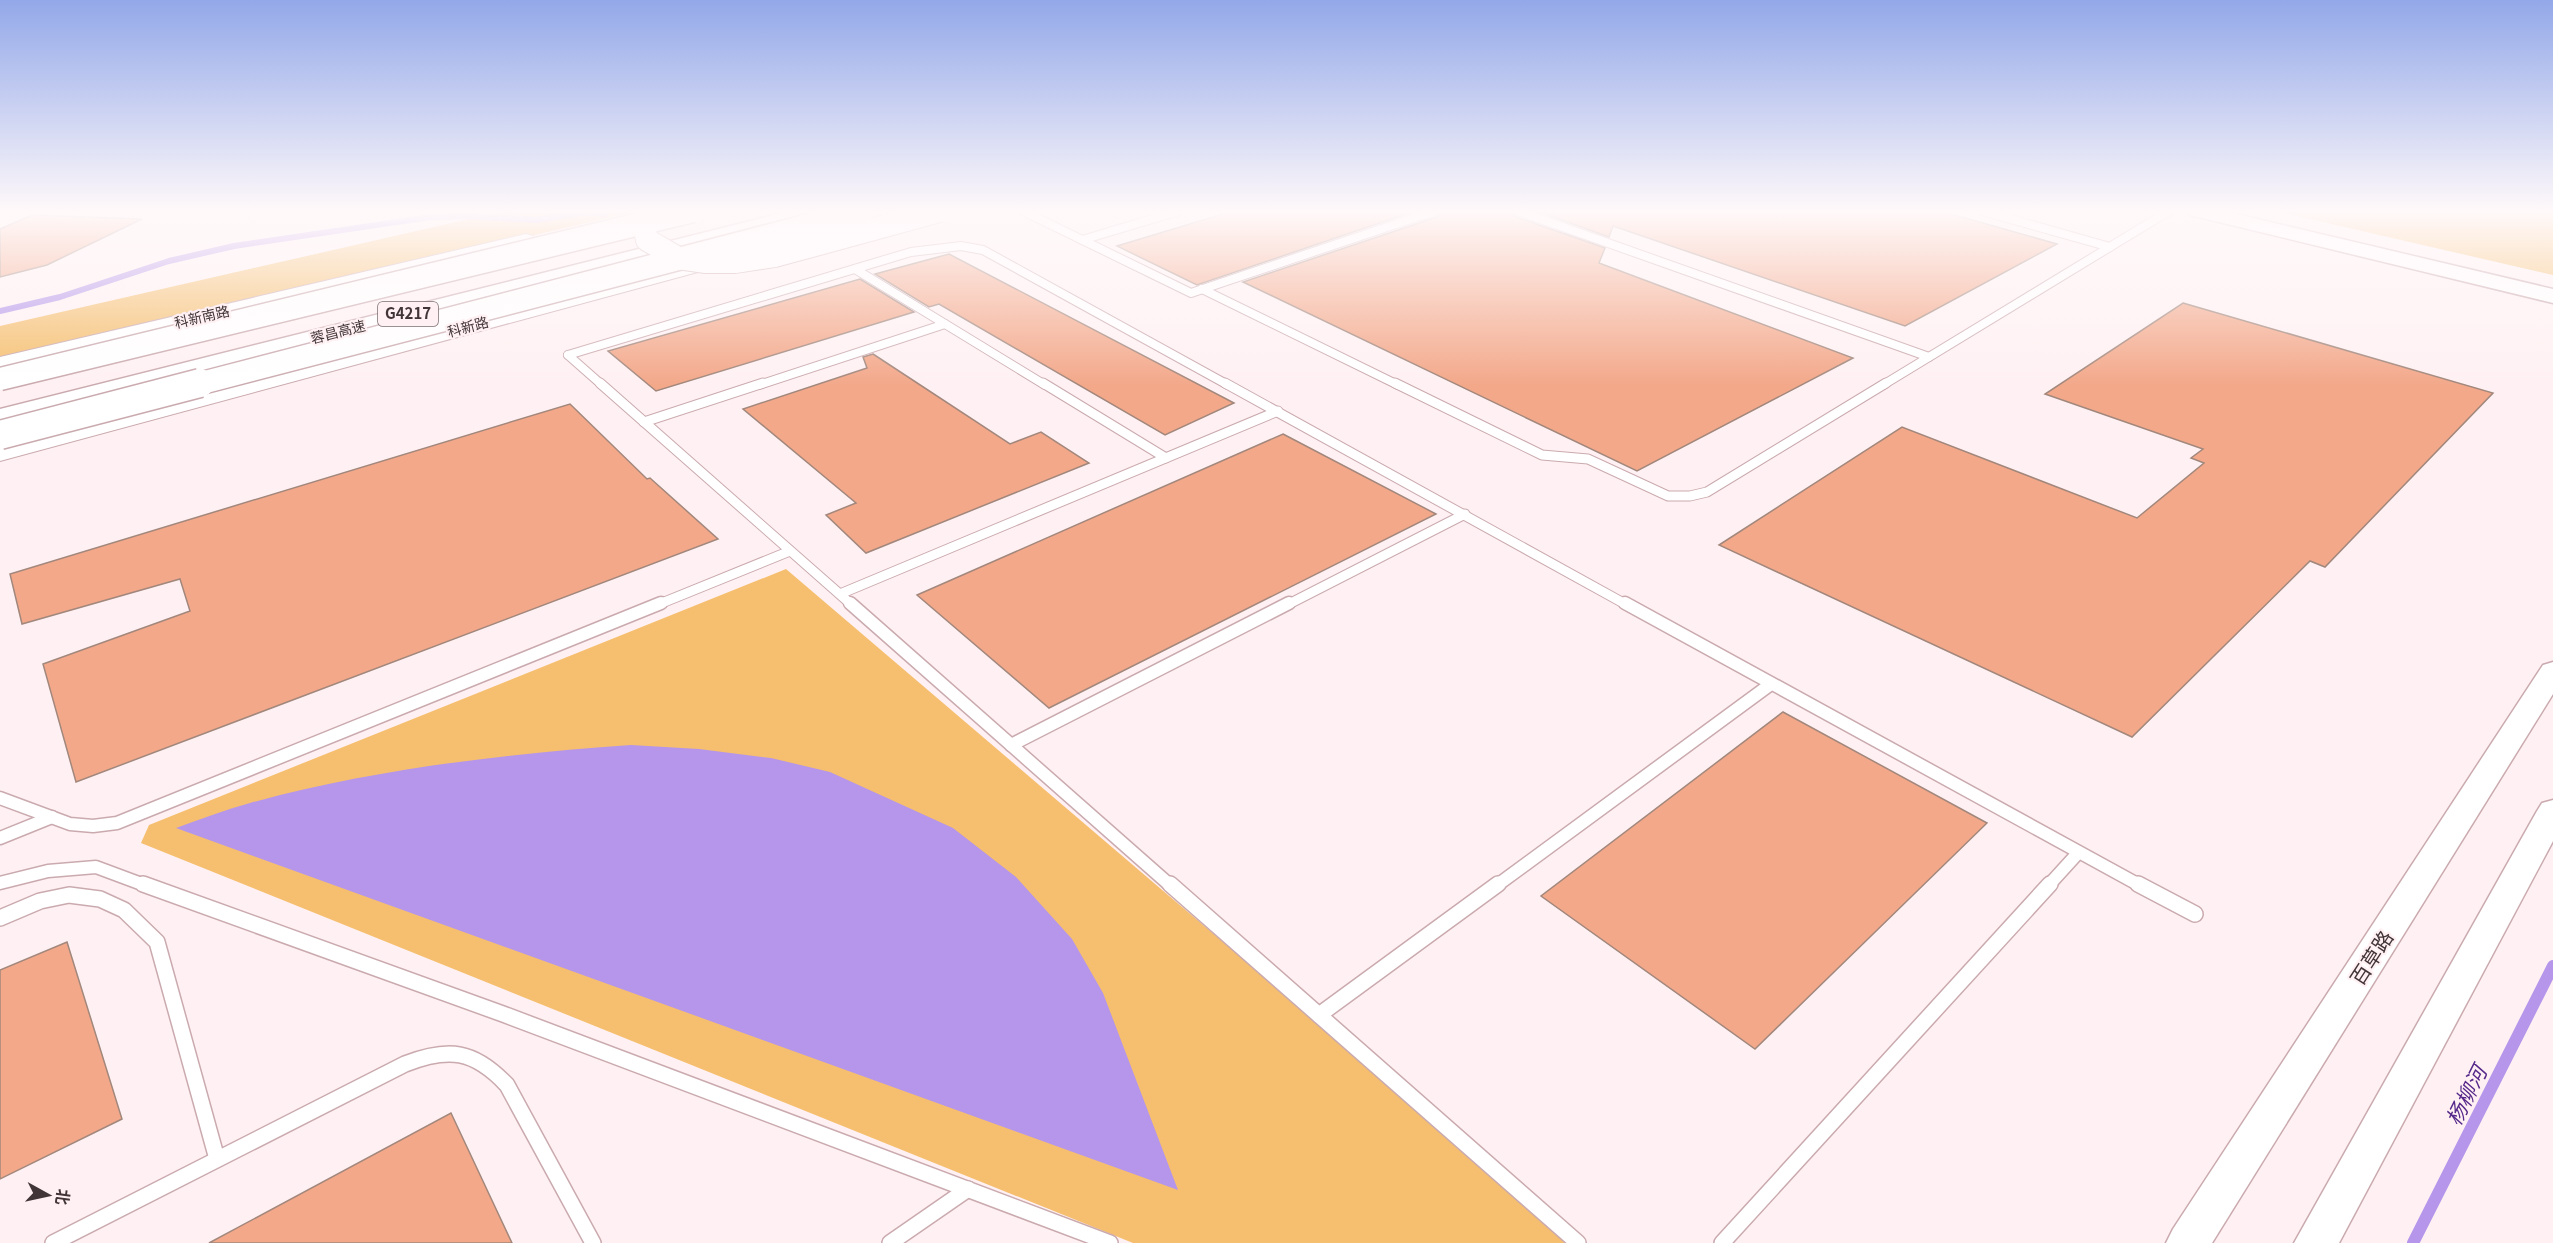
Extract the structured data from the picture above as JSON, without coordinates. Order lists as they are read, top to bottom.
{
  "streets": {
    "main road": [
      "G4217",
      "科新南路",
      "科新路",
      "蓉昌高速"
    ],
    "street": ["百草路"]
  },
  "water": ["杨柳河"],
  "north": "right"
}
